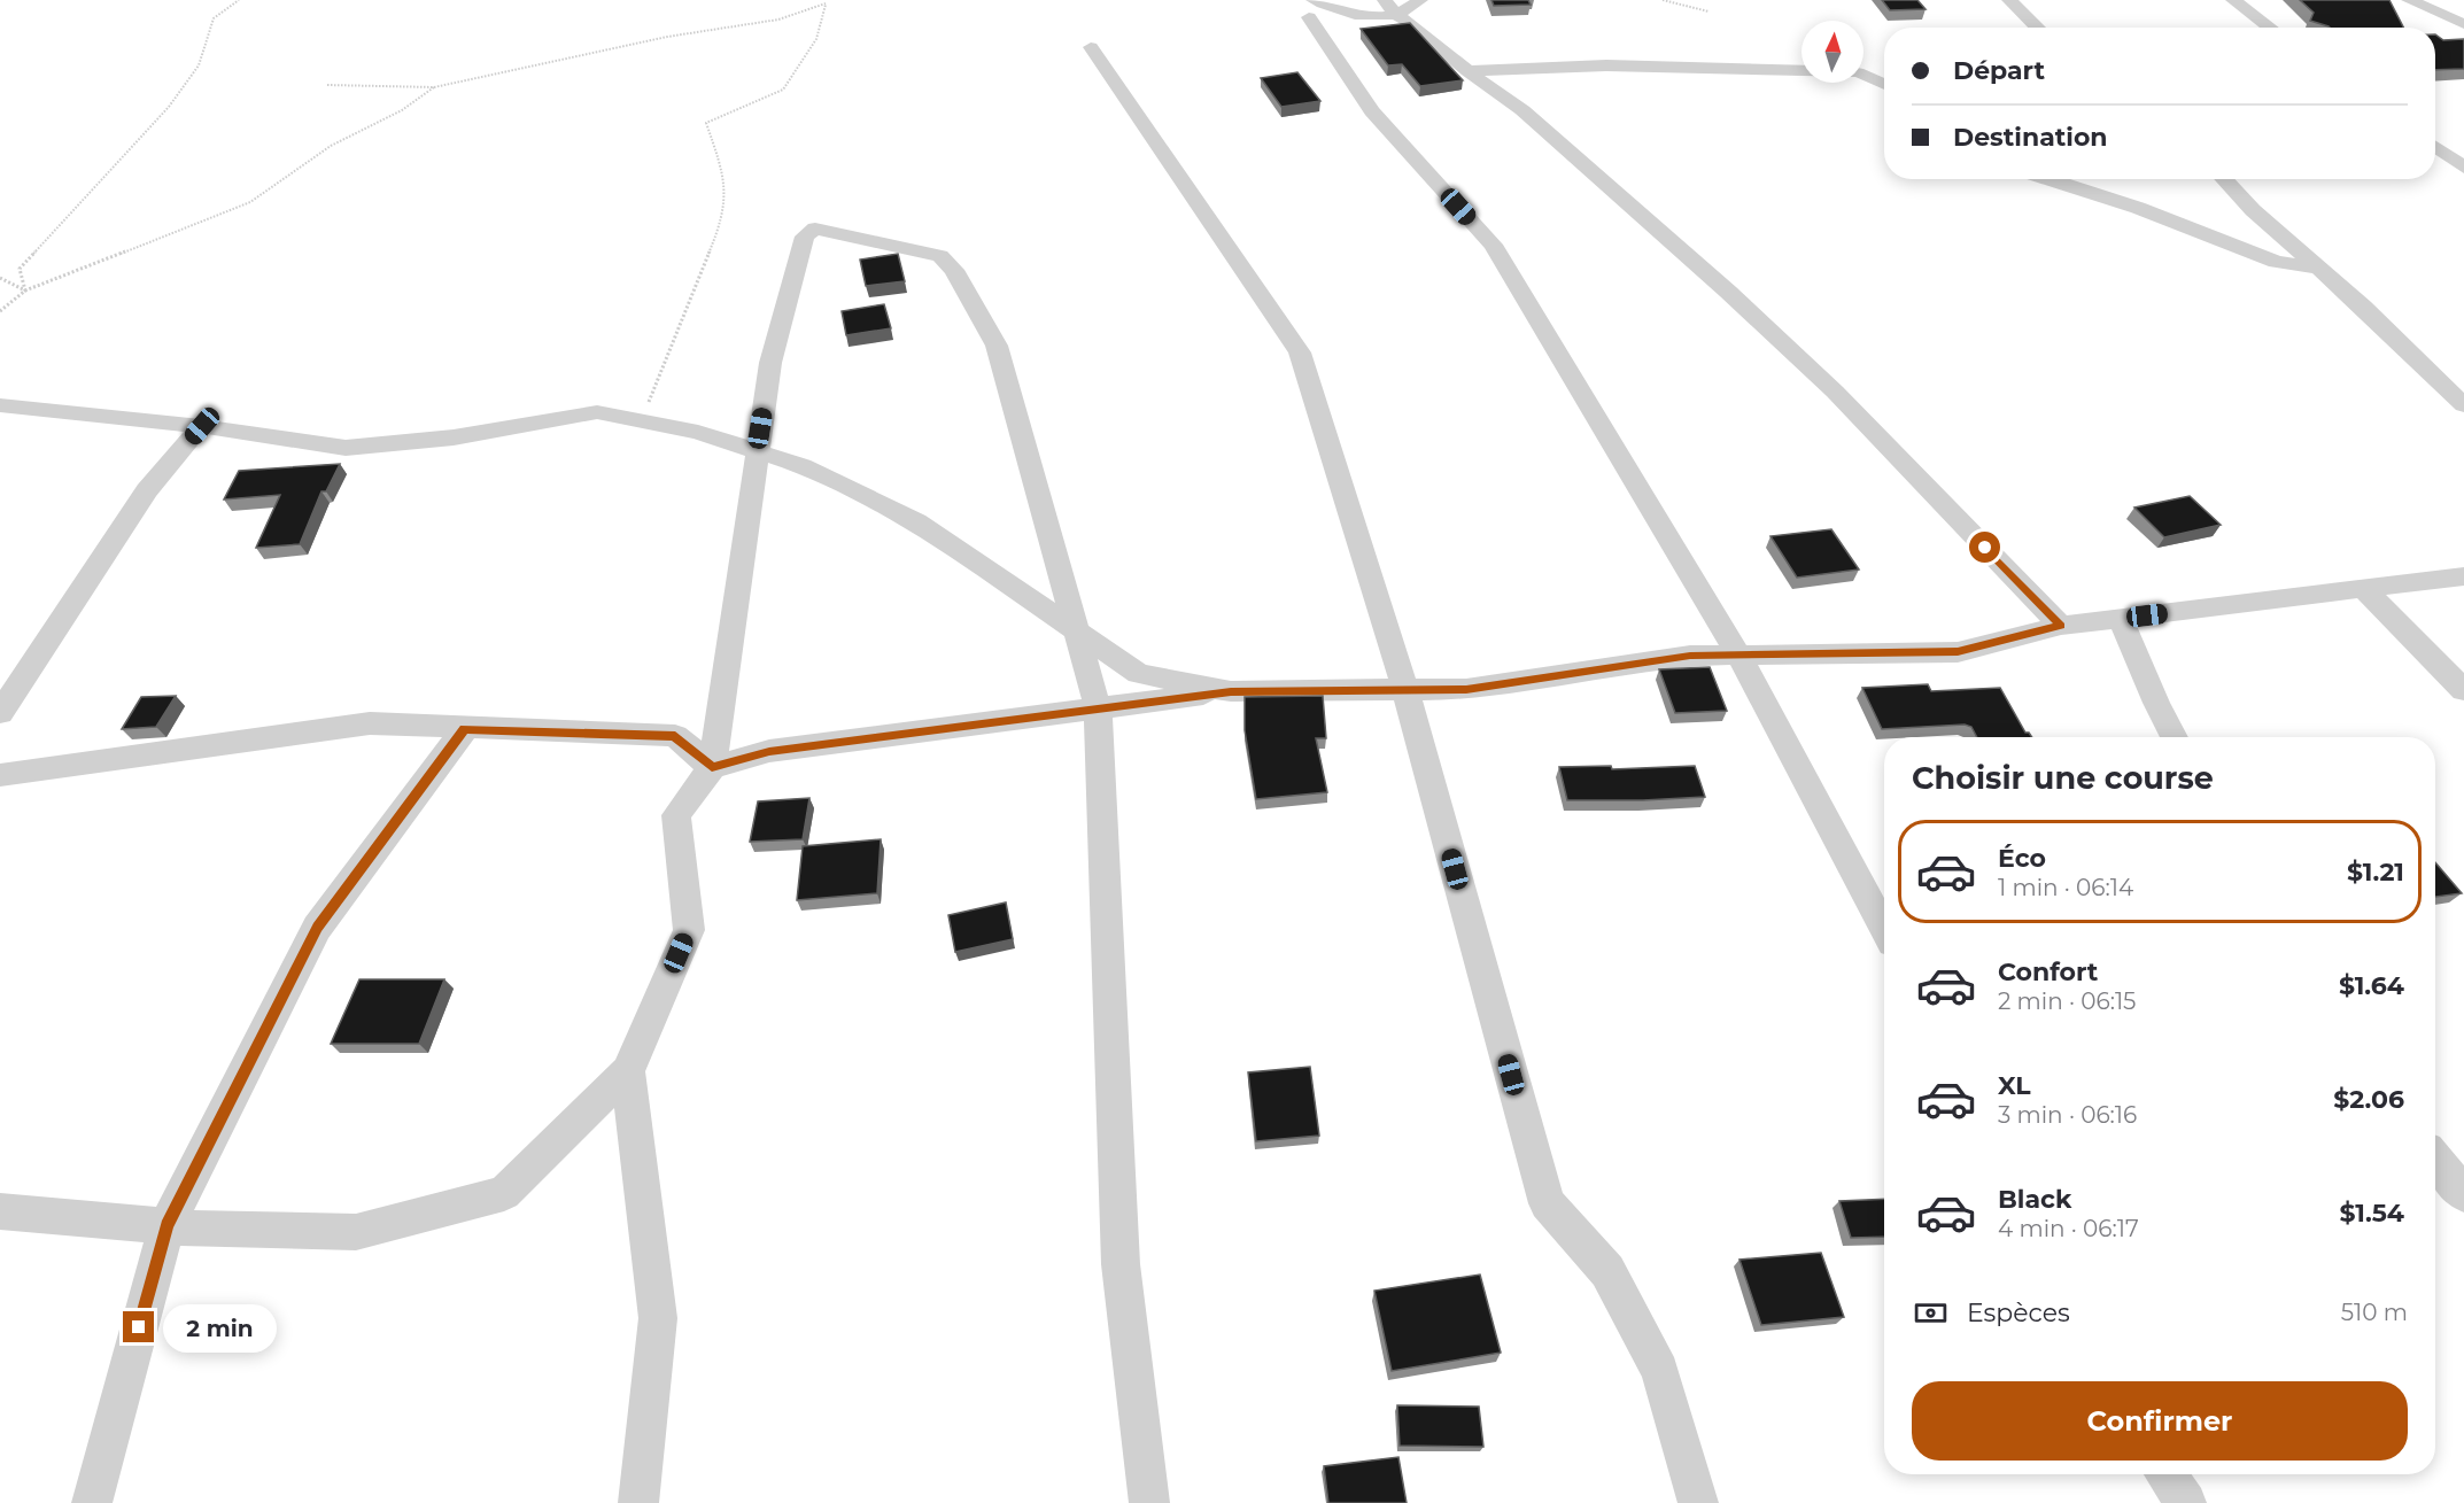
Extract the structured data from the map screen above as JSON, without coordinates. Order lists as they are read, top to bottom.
{
  "north": "top",
  "page": {
    "banner": ["Départ", "Destination"],
    "heading": "Choisir une course",
    "list": [
      {
        "name": "Éco",
        "note": "1 min · 06:14",
        "value": "$1.21"
      },
      {
        "name": "Confort",
        "note": "2 min · 06:15",
        "value": "$1.64"
      },
      {
        "name": "XL",
        "note": "3 min · 06:16",
        "value": "$2.06"
      },
      {
        "name": "Black",
        "note": "4 min · 06:17",
        "value": "$1.54"
      }
    ],
    "pay": ["Espèces", "510 m"],
    "bubble": "2 min",
    "buttons": "Confirmer"
  }
}
